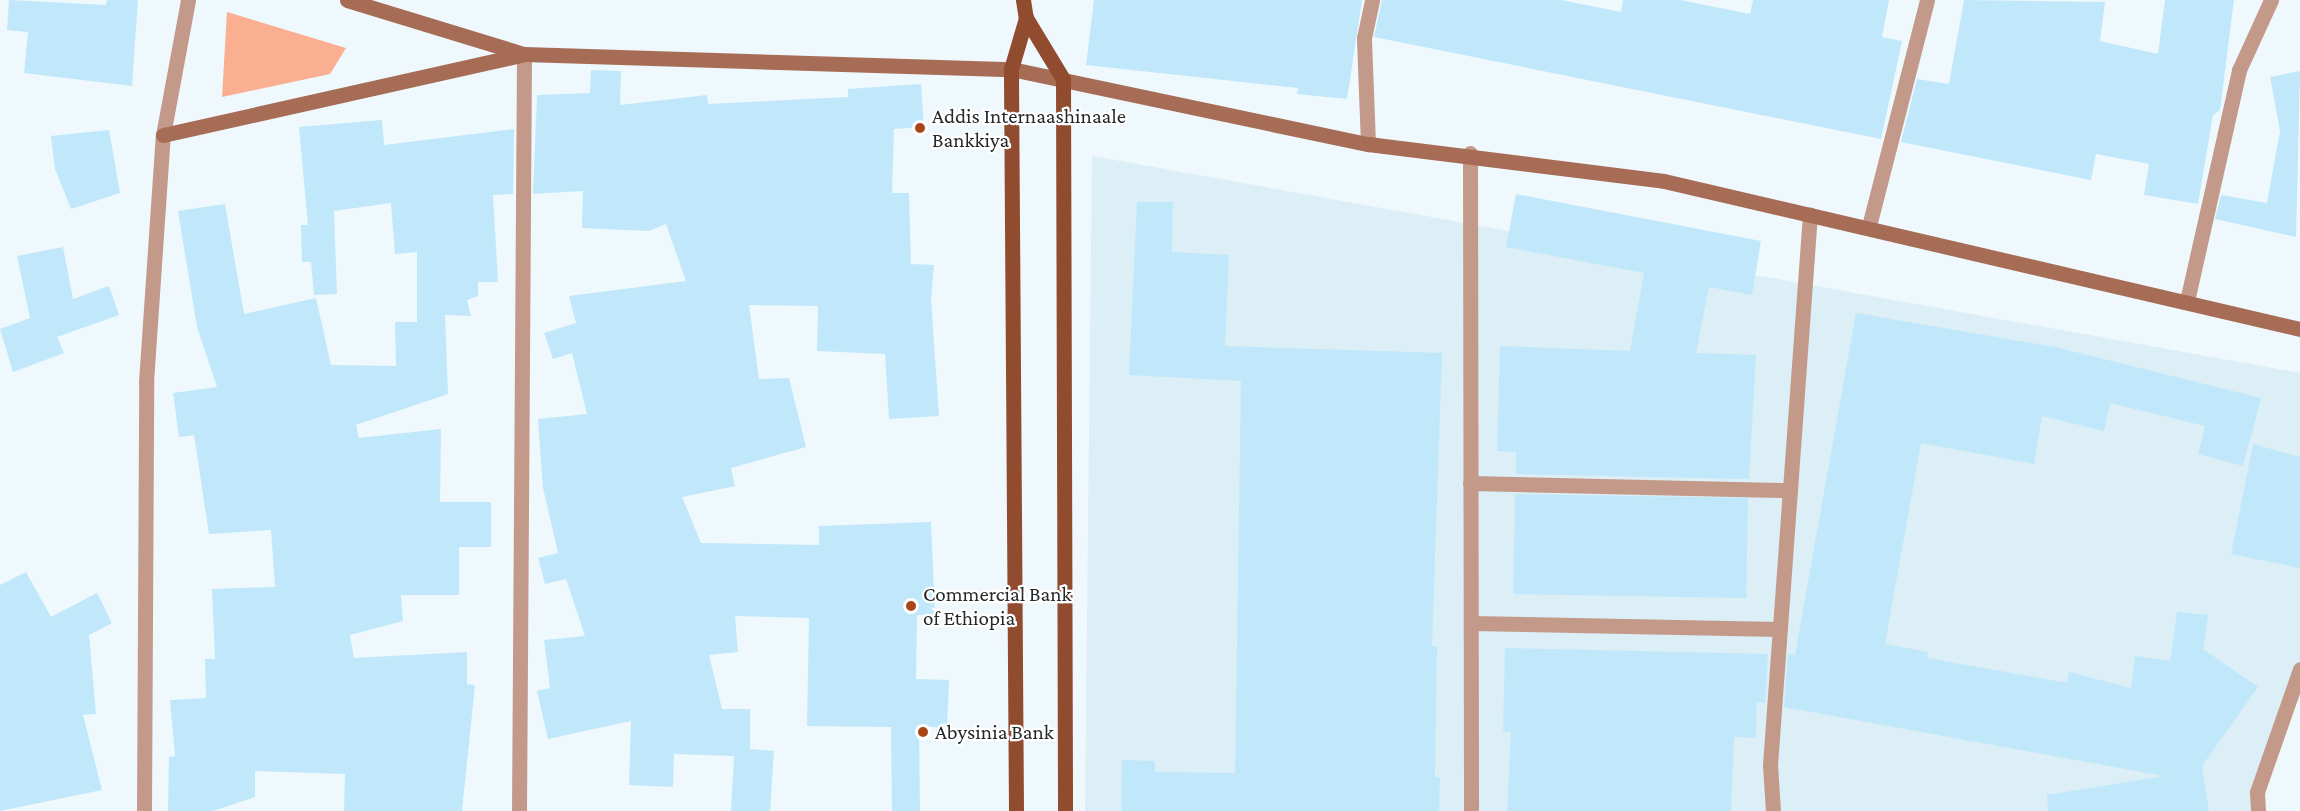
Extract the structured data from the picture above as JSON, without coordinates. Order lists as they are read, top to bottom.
{
  "places": ["Addis Internaashinaale Bankkiya", "Commercial Bank of Ethiopia", "Abysinia Bank"]
}
